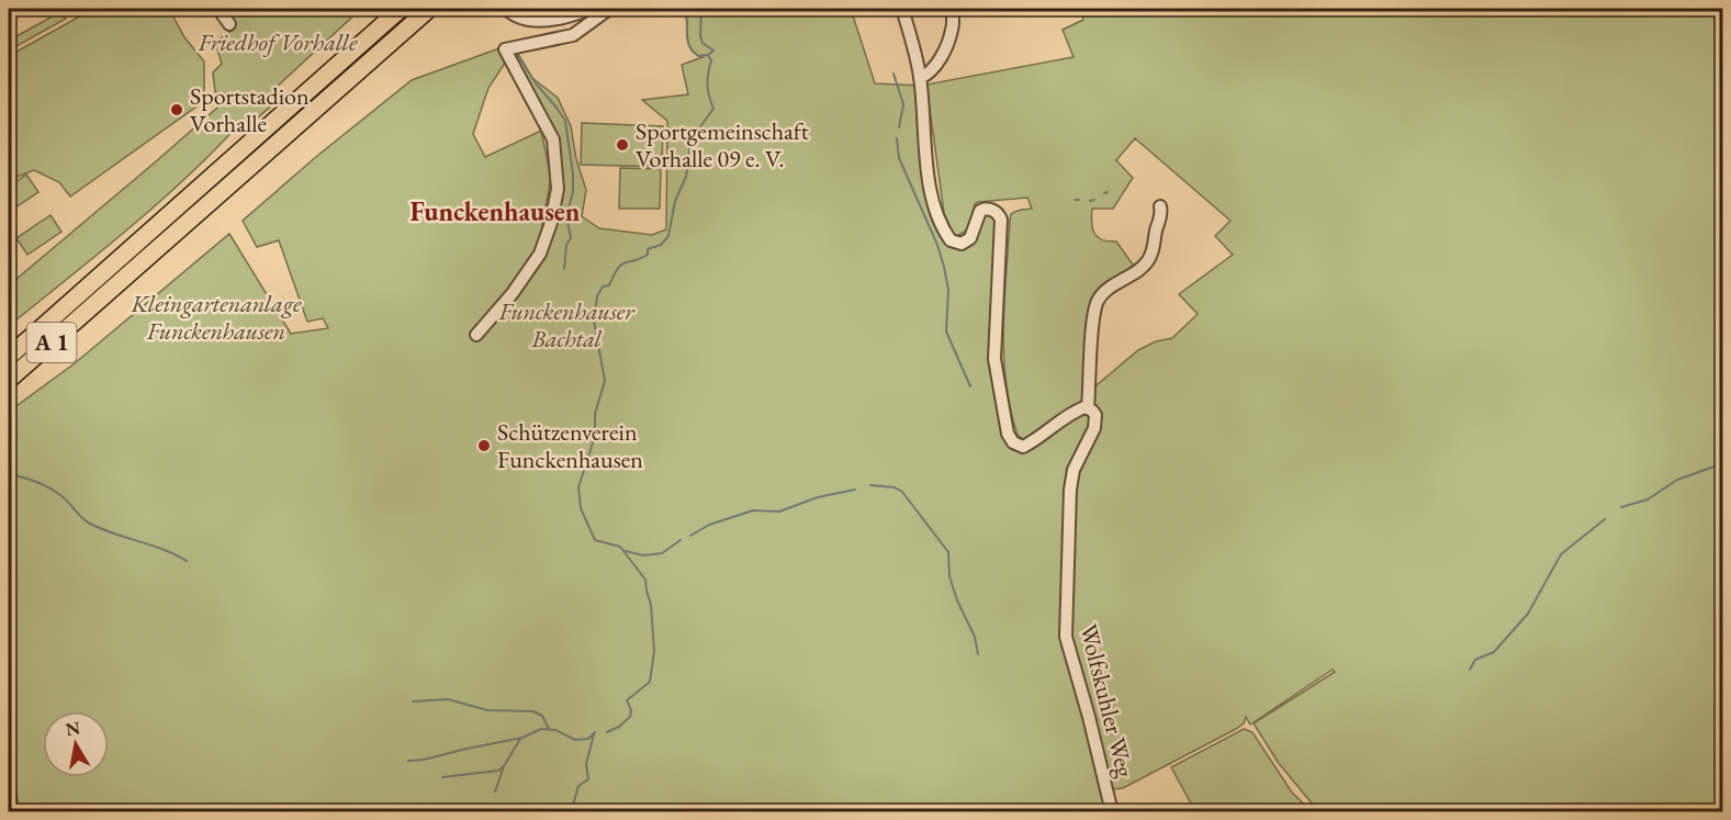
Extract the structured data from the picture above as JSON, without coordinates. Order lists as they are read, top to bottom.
{
  "streets": {
    "highway": ["A 1"],
    "street": ["Wolfskuhler Weg"]
  },
  "districts": ["Funckenhausen"],
  "parks": ["Friedhof Vorhalle", "Kleingartenanlage Funckenhausen", "Funckenhauser Bachtal"],
  "places": ["Sportstadion Vorhalle", "Sportgemeinschaft Vorhalle 09 e. V.", "Schützenverein Funckenhausen"],
  "north": "top"
}
